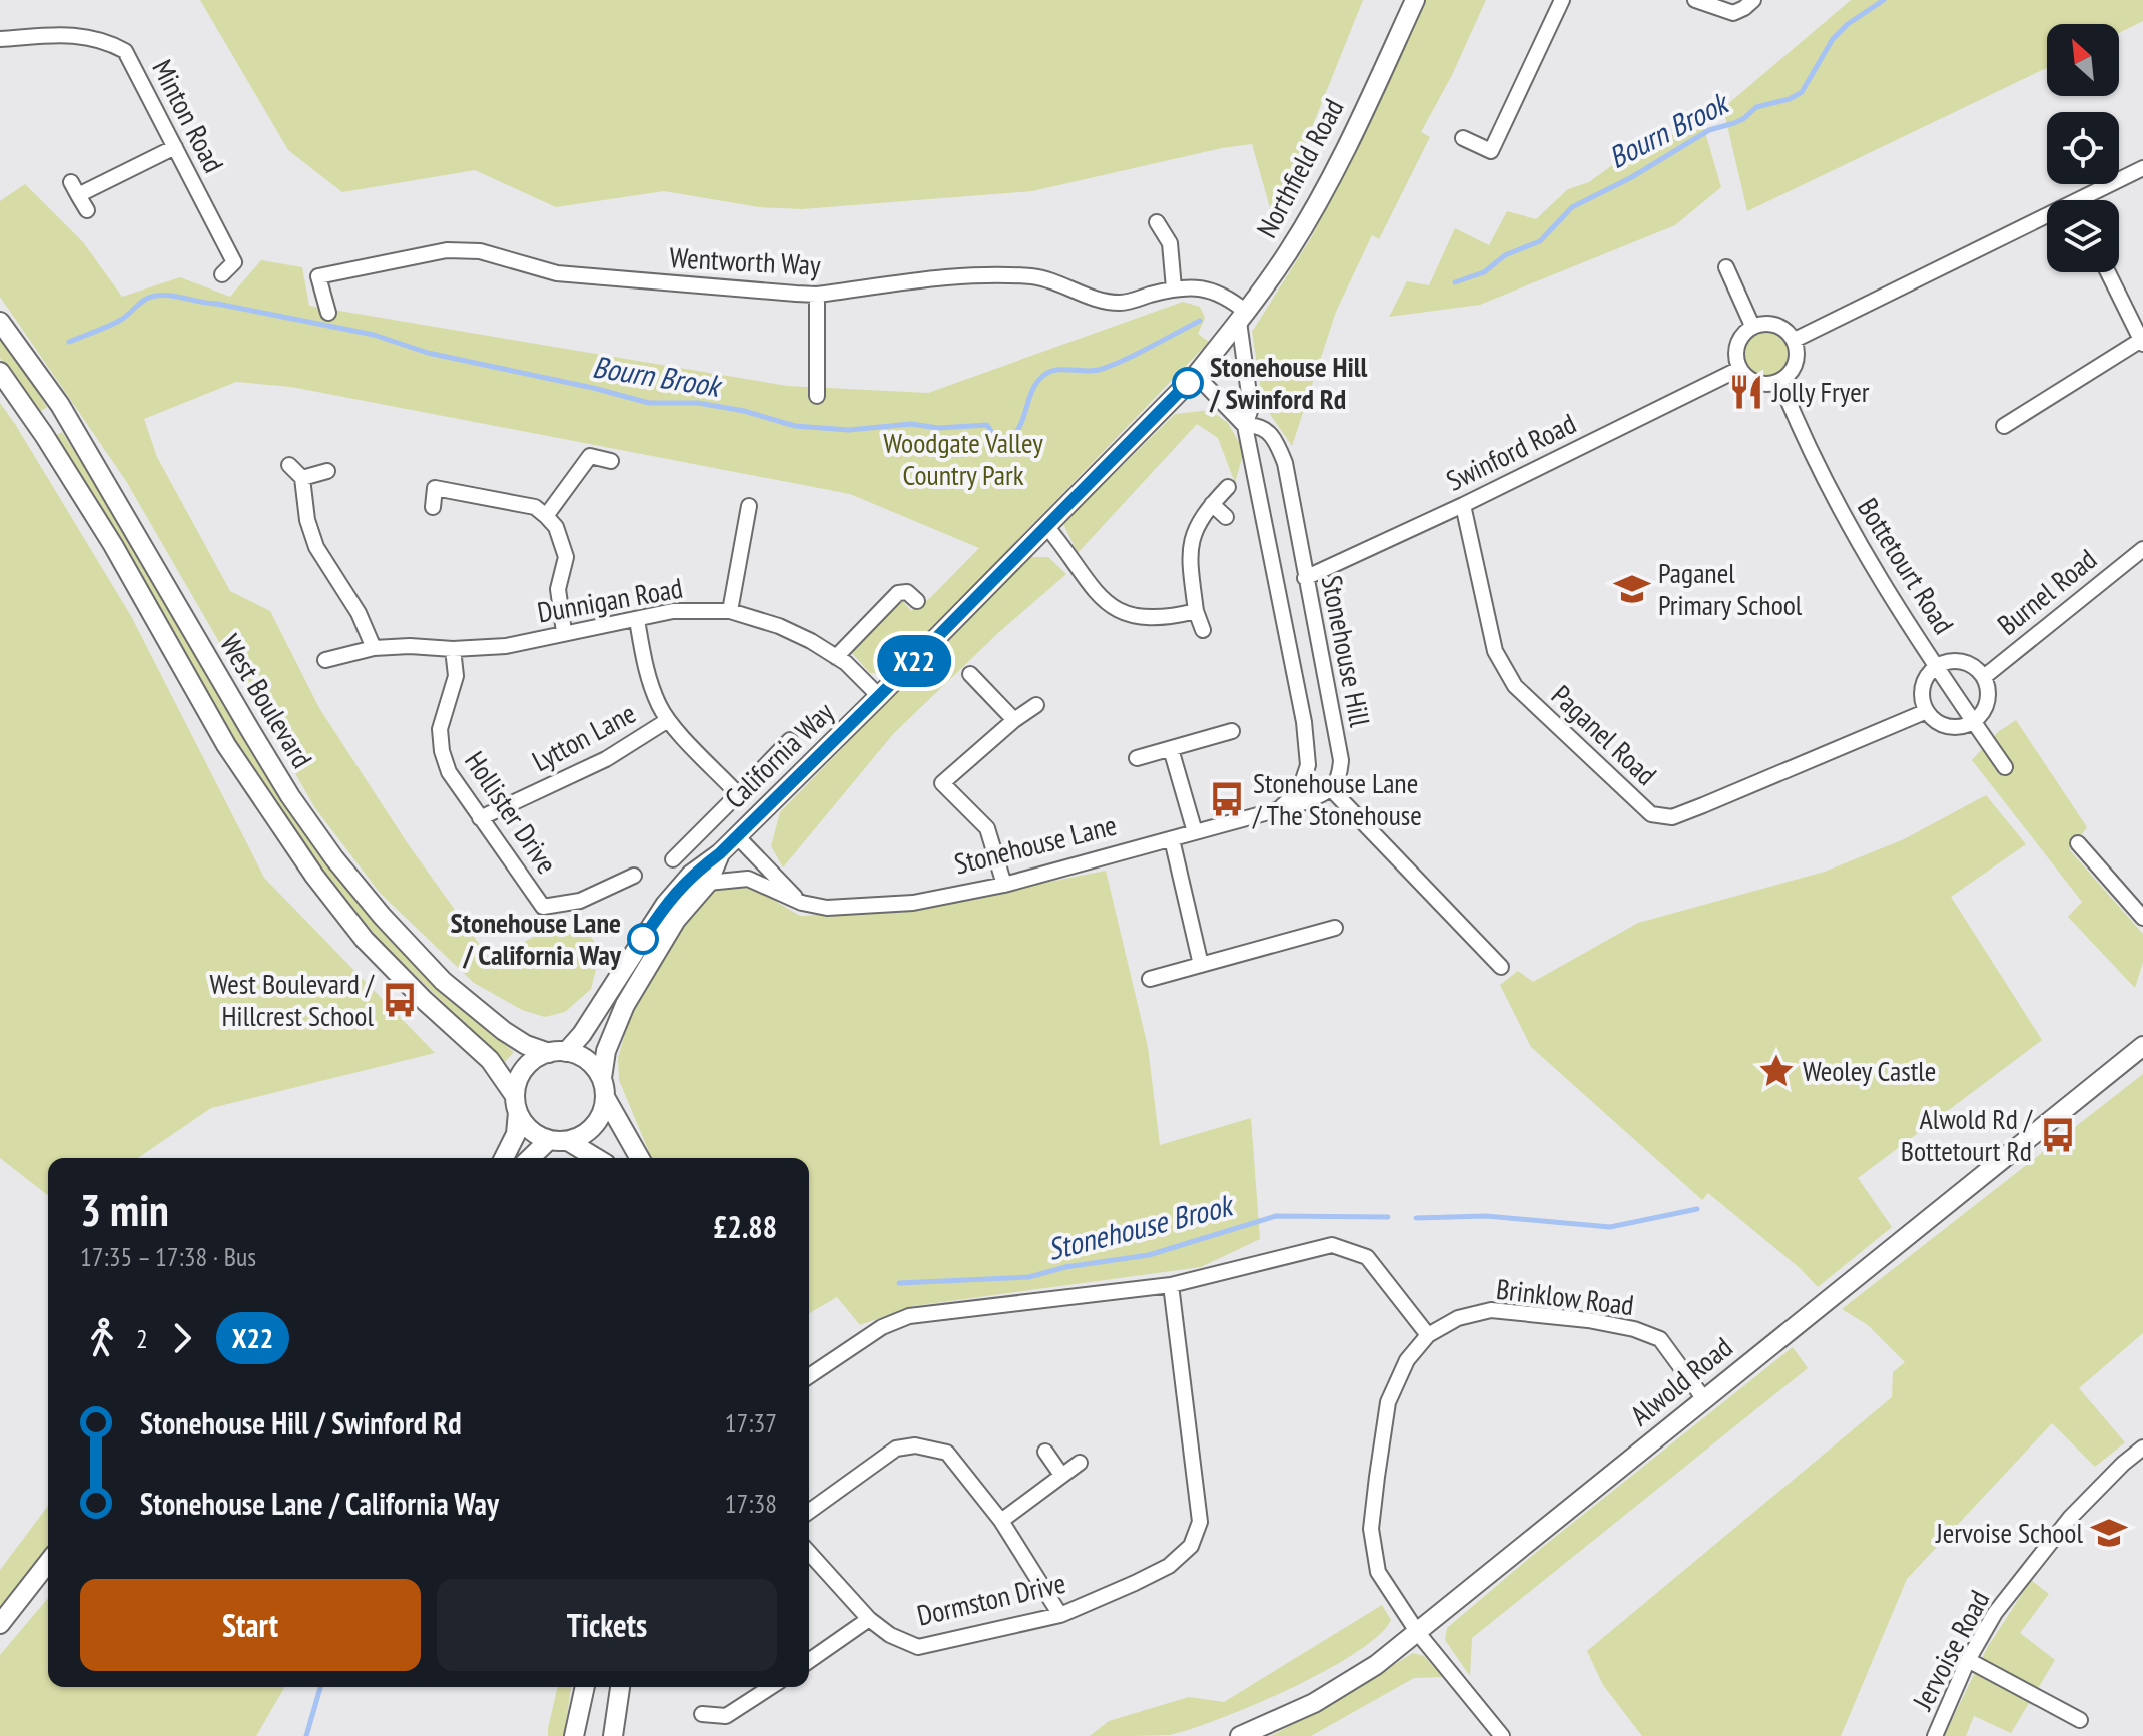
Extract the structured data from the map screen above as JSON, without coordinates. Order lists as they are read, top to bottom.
{
  "streets": {
    "street": [
      "Minton Road",
      "Northfield Road",
      "Wentworth Way",
      "Swinford Road",
      "Bottetourt Road",
      "Burnel Road",
      "Dunnigan Road",
      "Stonehouse Hill",
      "West Boulevard",
      "Paganel Road",
      "Lytton Lane",
      "California Way",
      "Hollister Drive",
      "Stonehouse Lane",
      "Brinklow Road",
      "Alwold Road",
      "Dormston Drive",
      "Jervoise Road"
    ]
  },
  "crossings": [
    ["Northfield Road", "Wentworth Way"],
    ["Northfield Road", "Stonehouse Hill"],
    ["Northfield Road", "California Way"],
    ["Wentworth Way", "Stonehouse Hill"],
    ["Swinford Road", "Bottetourt Road"],
    ["Swinford Road", "Stonehouse Hill"],
    ["Swinford Road", "Paganel Road"],
    ["Dunnigan Road", "California Way"],
    ["Dunnigan Road", "Hollister Drive"],
    ["Stonehouse Hill", "California Way"],
    ["Stonehouse Hill", "Stonehouse Lane"],
    ["West Boulevard", "California Way"],
    ["Lytton Lane", "Hollister Drive"],
    ["California Way", "Stonehouse Lane"],
    ["Brinklow Road", "Alwold Road"]
  ],
  "water": ["Bourn Brook", "Stonehouse Brook"],
  "parks": ["Woodgate Valley Country Park"],
  "places": {
    "other": ["Stonehouse Hill / Swinford Rd", "Stonehouse Lane / California Way"],
    "restaurant": ["Jolly Fryer"],
    "school or university": ["Paganel Primary School", "Jervoise School"],
    "bus stop": ["Stonehouse Lane / The Stonehouse", "West Boulevard / Hillcrest School", "Alwold Rd / Bottetourt Rd"],
    "place": ["Weoley Castle"]
  },
  "lines": ["bus line X22"],
  "north": "top left",
  "page": {
    "on_map": "X22",
    "heading": ["3 min", "17:35 – 17:38 · Bus", "£2.88"],
    "legs": ["2", "X22"],
    "list": [
      {
        "name": "Stonehouse Hill / Swinford Rd",
        "value": "17:37"
      },
      {
        "name": "Stonehouse Lane / California Way",
        "value": "17:38"
      }
    ],
    "buttons": ["Start", "Tickets"]
  }
}
